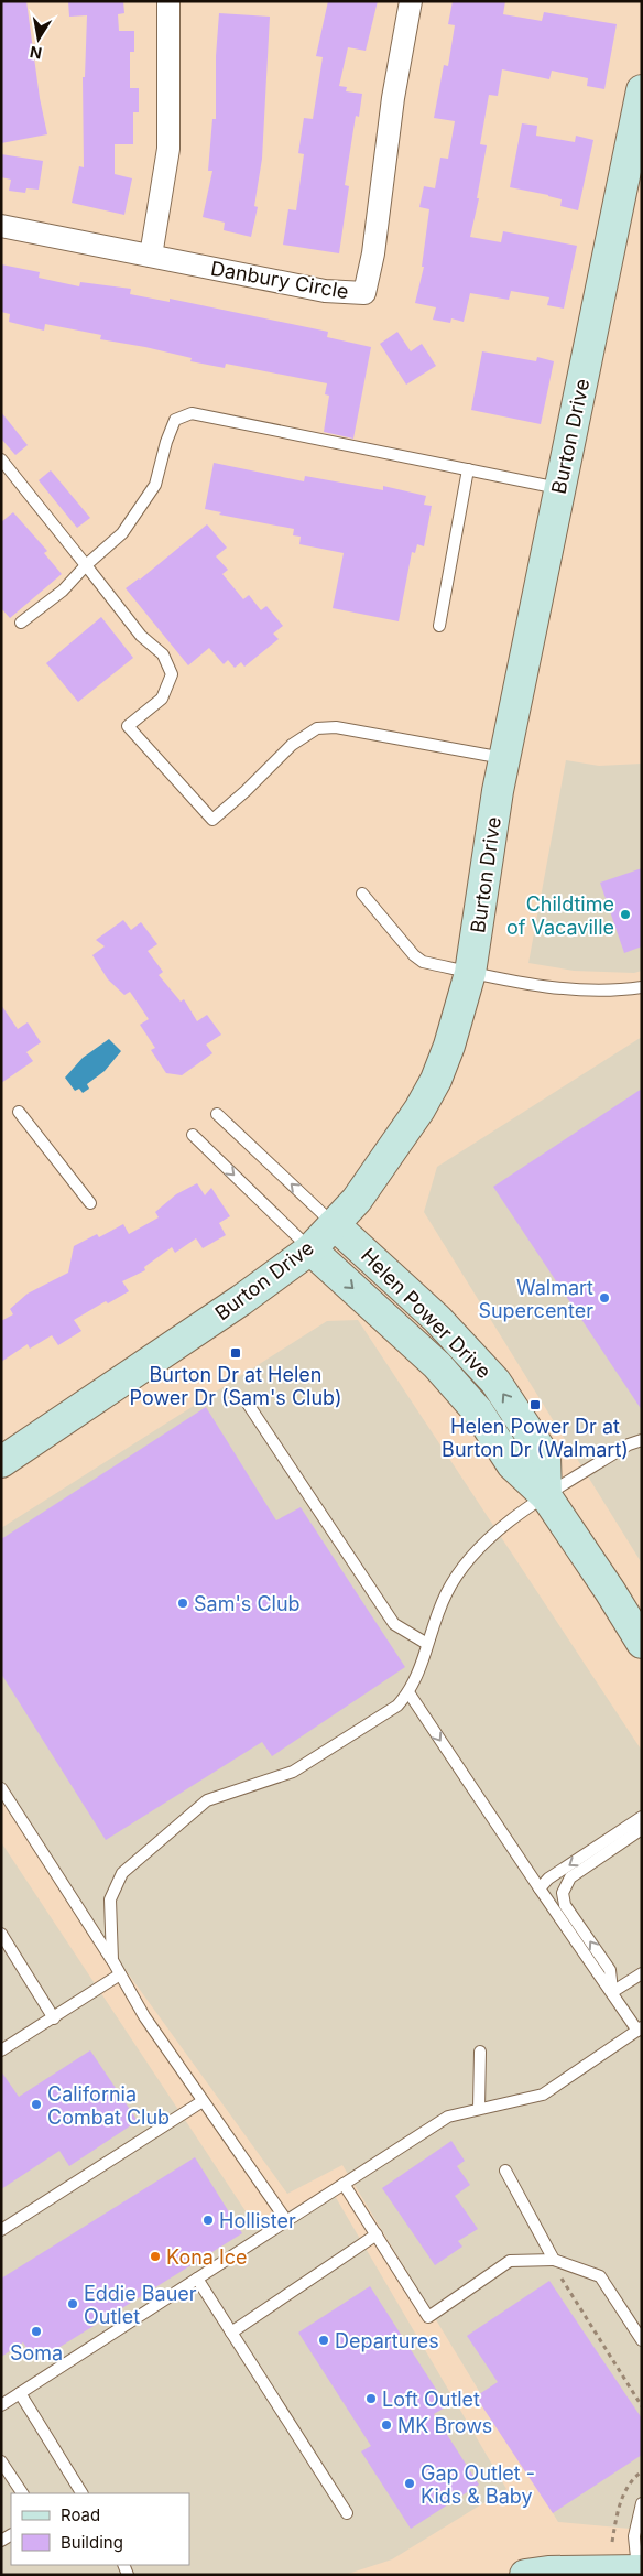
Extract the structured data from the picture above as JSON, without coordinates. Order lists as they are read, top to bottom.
{
  "streets": {
    "street": ["Danbury Circle", "Burton Drive", "Helen Power Drive"]
  },
  "crossings": [
    ["Burton Drive", "Helen Power Drive"]
  ],
  "places": {
    "other": [
      "Childtime of Vacaville",
      "Walmart Supercenter",
      "Sam's Club",
      "California Combat Club",
      "Hollister",
      "Kona Ice",
      "Eddie Bauer Outlet",
      "Soma",
      "Departures",
      "Loft Outlet",
      "MK Brows",
      "Gap Outlet - Kids & Baby"
    ],
    "transit": ["Burton Dr at Helen Power Dr (Sam's Club)", "Helen Power Dr at Burton Dr (Walmart)"]
  },
  "legend": ["Road", "Building"],
  "north": "bottom"
}
